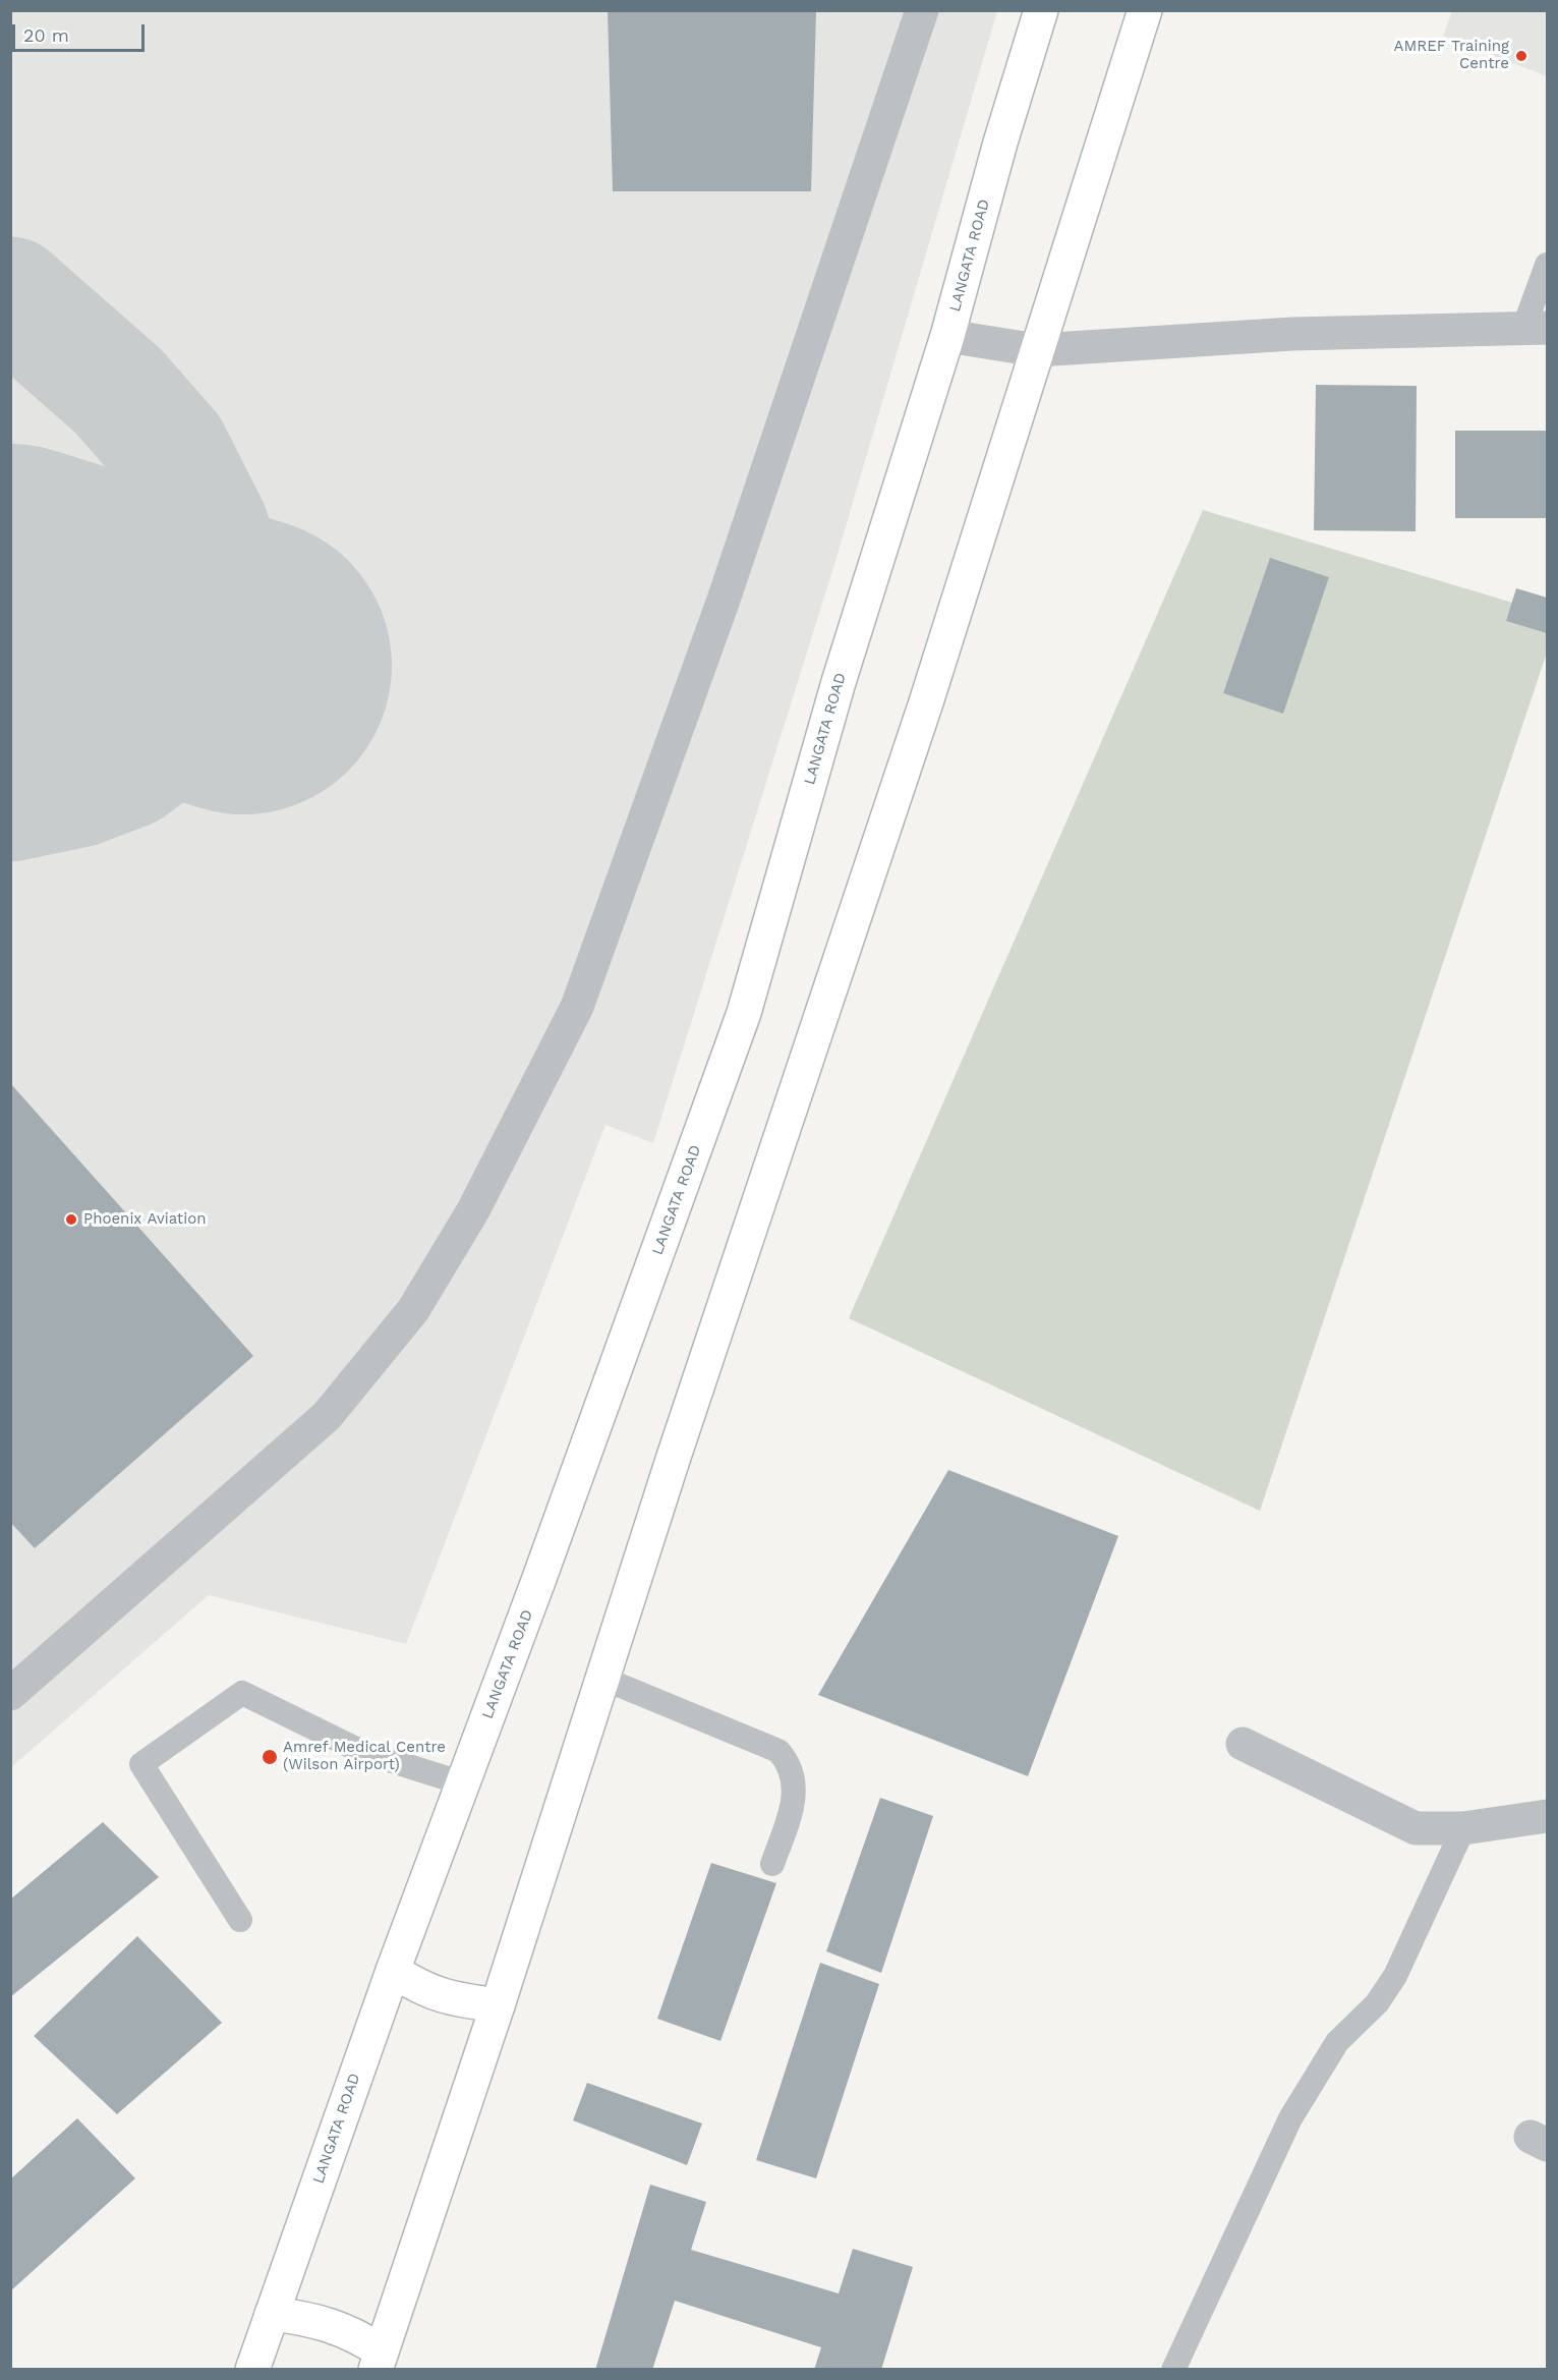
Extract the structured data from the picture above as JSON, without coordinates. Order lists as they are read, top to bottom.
{
  "streets": {
    "main road": ["LANGATA ROAD"]
  },
  "places": ["AMREF Training Centre", "Phoenix Aviation", "Amref Medical Centre (Wilson Airport)"],
  "scale_bar": "20 m"
}
